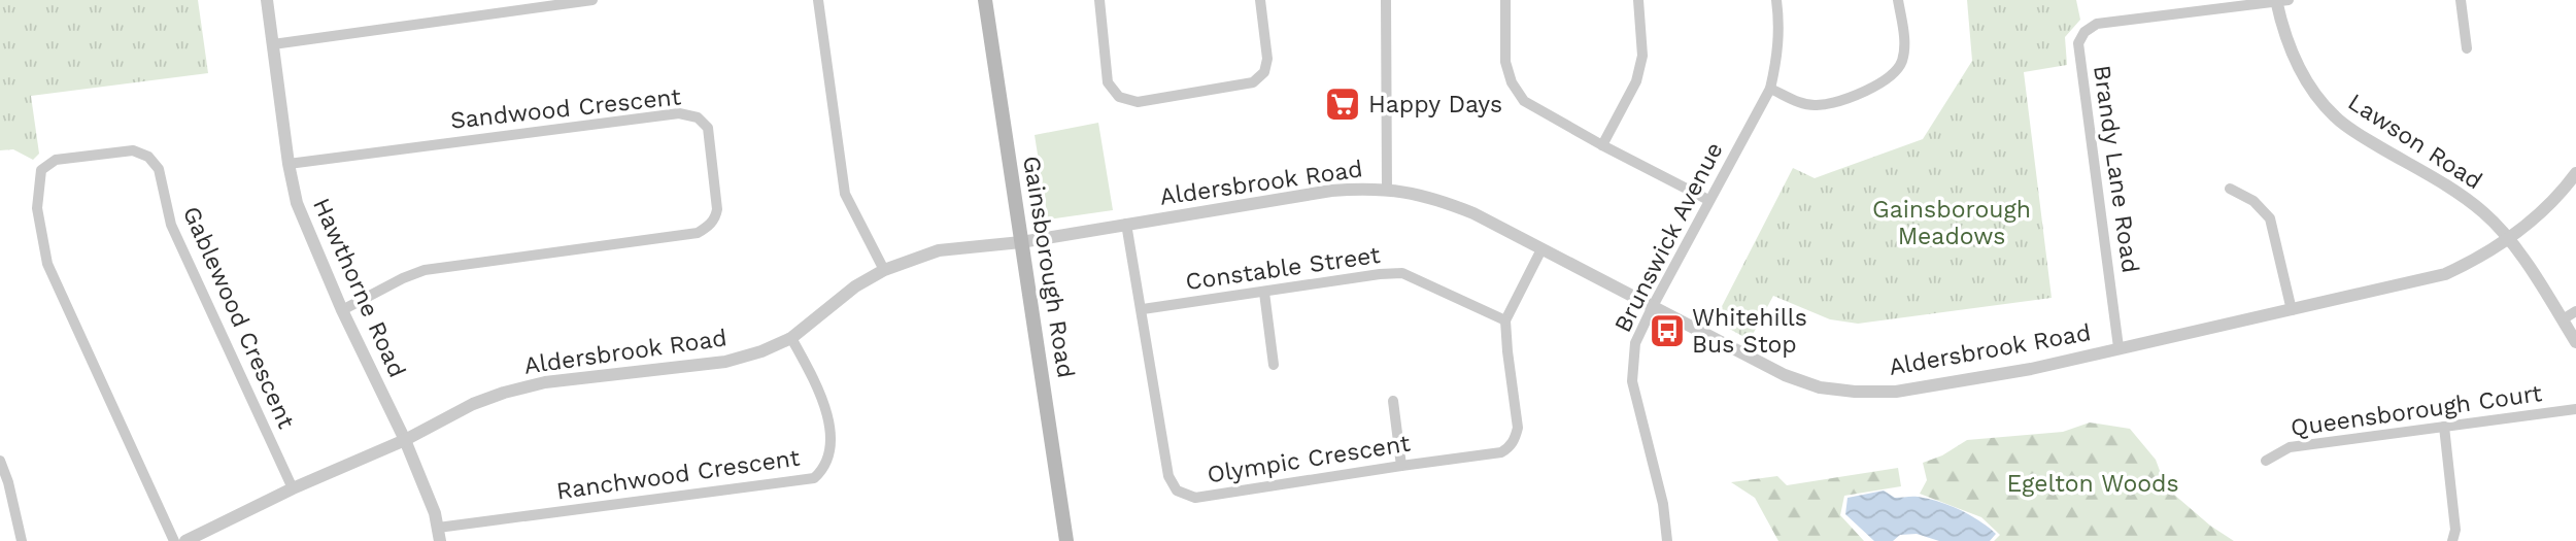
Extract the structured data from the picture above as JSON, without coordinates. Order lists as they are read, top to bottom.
{
  "streets": {
    "main road": ["Gainsborough Road"],
    "street": [
      "Sandwood Crescent",
      "Lawson Road",
      "Brandy Lane Road",
      "Aldersbrook Road",
      "Brunswick Avenue",
      "Constable Street",
      "Hawthorne Road",
      "Gablewood Crescent",
      "Queensborough Court",
      "Olympic Crescent",
      "Ranchwood Crescent"
    ]
  },
  "crossings": [
    ["Sandwood Crescent", "Hawthorne Road"],
    ["Lawson Road", "Brandy Lane Road"],
    ["Lawson Road", "Aldersbrook Road"],
    ["Brandy Lane Road", "Aldersbrook Road"],
    ["Aldersbrook Road", "Brunswick Avenue"],
    ["Aldersbrook Road", "Gainsborough Road"],
    ["Aldersbrook Road", "Hawthorne Road"],
    ["Aldersbrook Road", "Gablewood Crescent"],
    ["Aldersbrook Road", "Olympic Crescent"],
    ["Aldersbrook Road", "Ranchwood Crescent"],
    ["Constable Street", "Olympic Crescent"],
    ["Hawthorne Road", "Ranchwood Crescent"]
  ],
  "parks": ["Gainsborough Meadows", "Egelton Woods"],
  "places": {
    "supermarket": ["Happy Days"],
    "bus stop": ["Whitehills Bus Stop"]
  }
}
